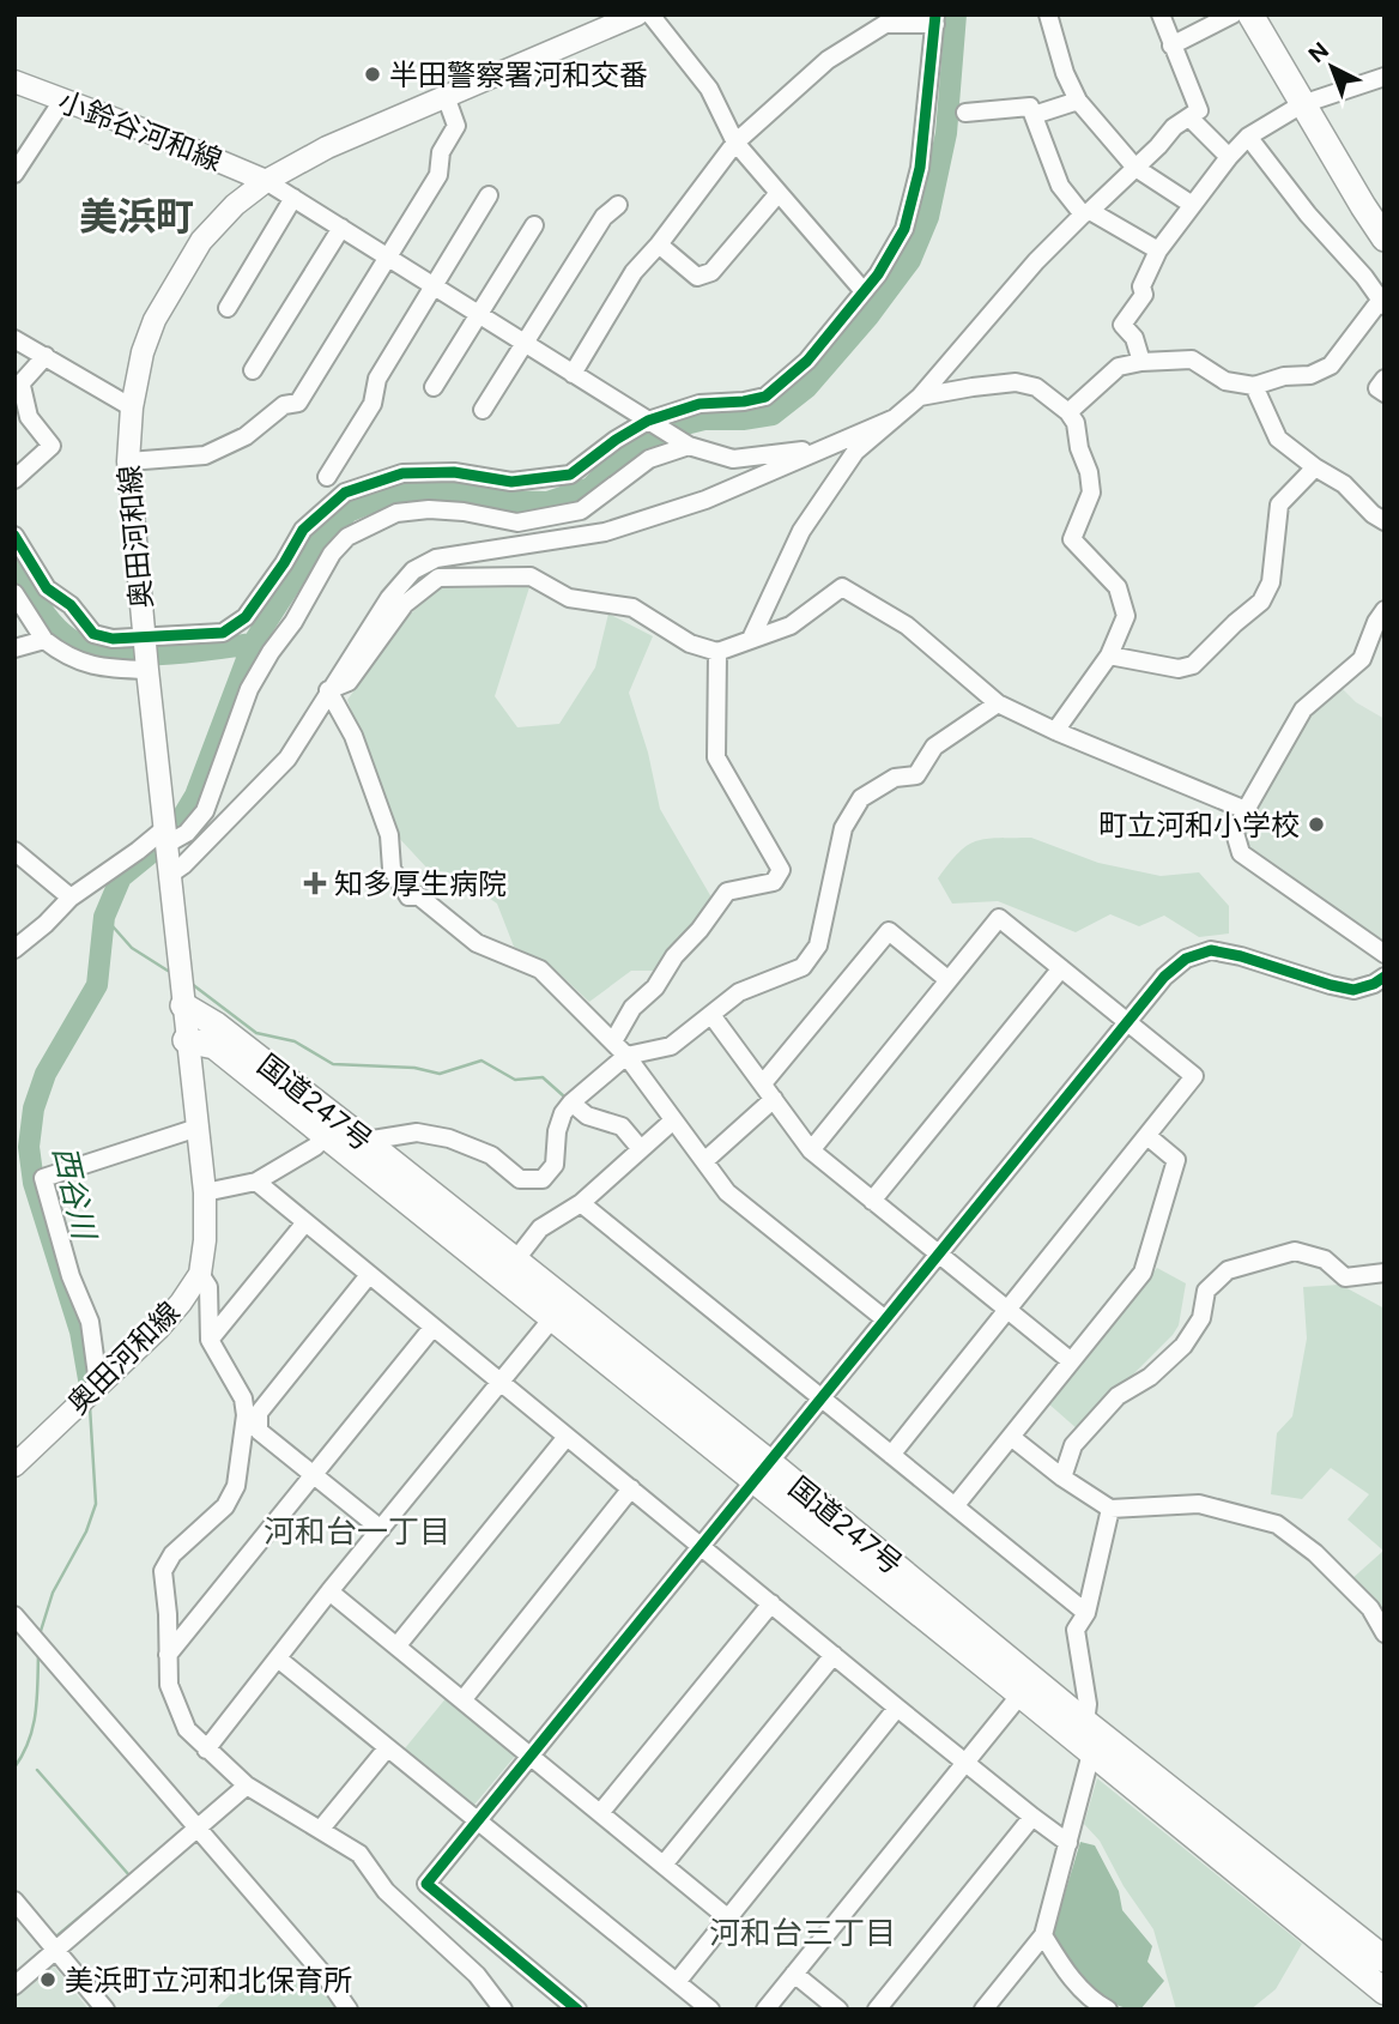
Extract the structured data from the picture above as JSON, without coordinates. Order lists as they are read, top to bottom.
{
  "streets": {
    "highway": ["国道247号"],
    "main road": ["小鈴谷河和線", "奥田河和線"]
  },
  "crossings": [
    ["小鈴谷河和線", "奥田河和線"],
    ["奥田河和線", "国道247号"]
  ],
  "districts": ["美浜町", "河和台一丁目", "河和台三丁目"],
  "water": ["西谷川"],
  "places": {
    "other": ["半田警察署河和交番", "町立河和小学校", "美浜町立河和北保育所"],
    "health": ["知多厚生病院"]
  },
  "north": "top left"
}
